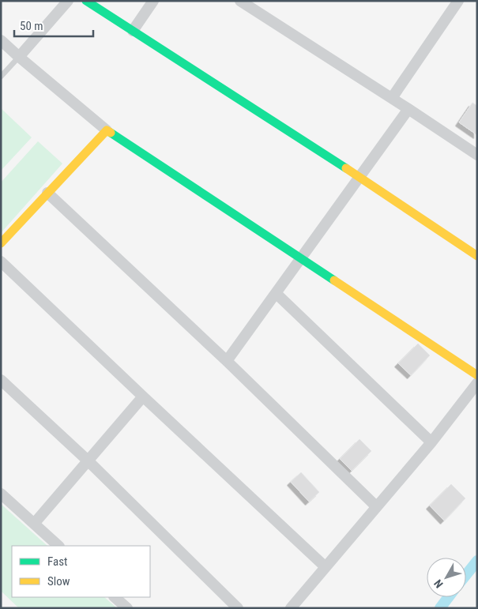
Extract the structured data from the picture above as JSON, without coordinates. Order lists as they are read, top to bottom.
{
  "legend": ["Fast", "Slow"],
  "scale_bar": "50 m",
  "north": "bottom left"
}
